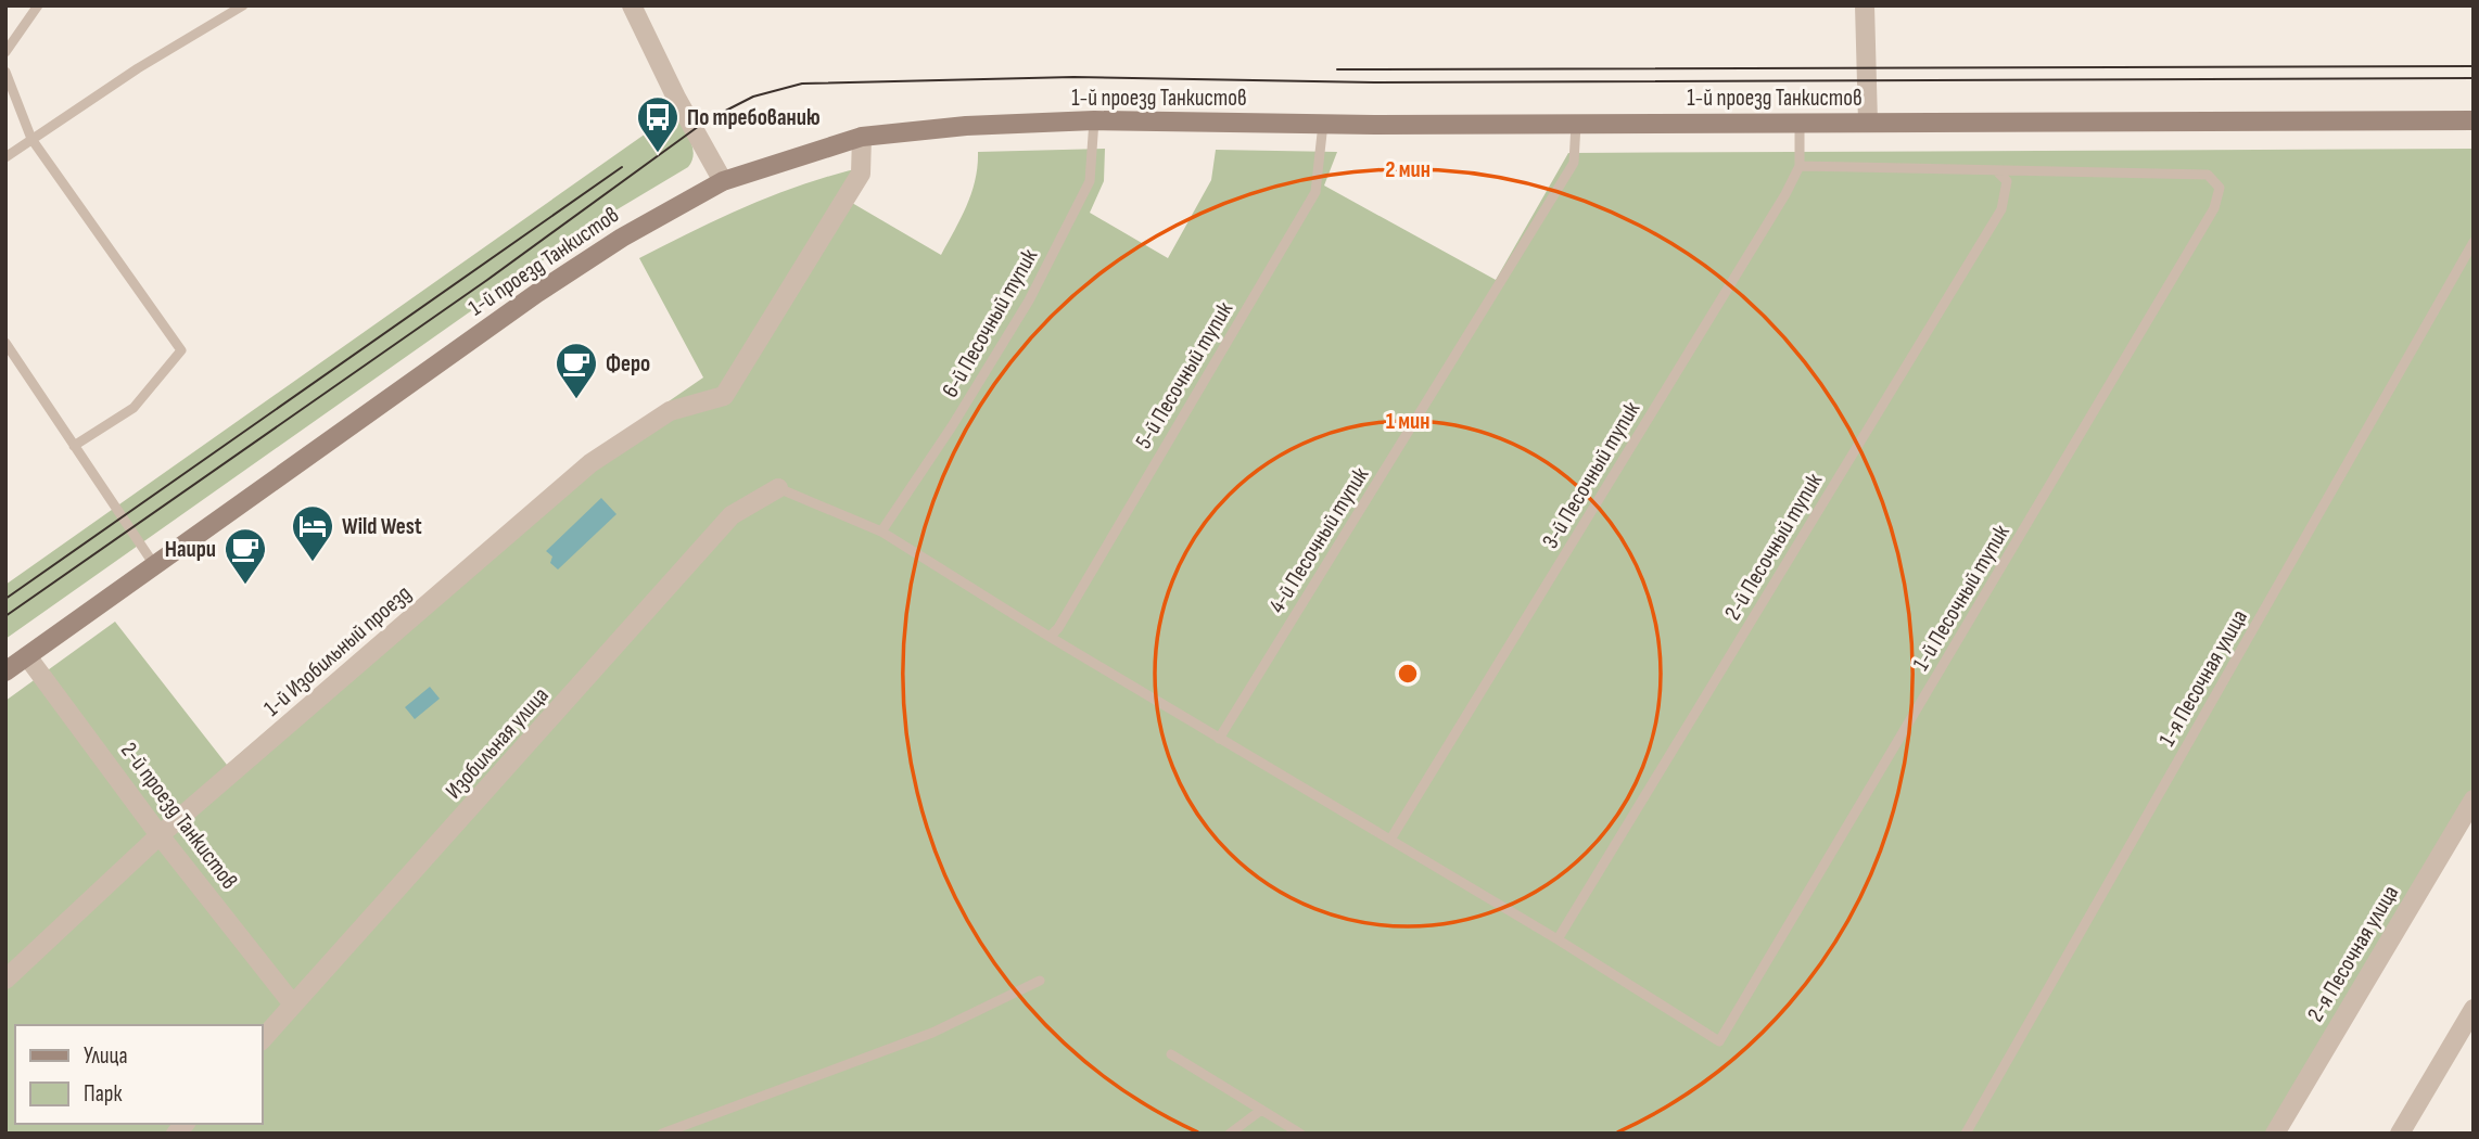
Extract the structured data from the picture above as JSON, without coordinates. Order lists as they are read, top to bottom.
{
  "streets": {
    "main road": ["1-й проезд Танкистов"],
    "street": [
      "1-й Изобильный проезд",
      "Изобильная улица",
      "2-й проезд Танкистов",
      "2-я Песочная улица"
    ],
    "lane": [
      "6-й Песочный тупик",
      "5-й Песочный тупик",
      "3-й Песочный тупик",
      "4-й Песочный тупик",
      "2-й Песочный тупик",
      "1-й Песочный тупик",
      "1-я Песочная улица"
    ]
  },
  "crossings": [
    ["1-й проезд Танкистов", "6-й Песочный тупик"],
    ["1-й проезд Танкистов", "5-й Песочный тупик"],
    ["1-й проезд Танкистов", "4-й Песочный тупик"],
    ["1-й проезд Танкистов", "1-й Изобильный проезд"],
    ["1-й проезд Танкистов", "2-й проезд Танкистов"],
    ["2-й Песочный тупик", "1-й Песочный тупик"],
    ["1-й Изобильный проезд", "2-й проезд Танкистов"],
    ["Изобильная улица", "2-й проезд Танкистов"]
  ],
  "places": {
    "bus stop": ["По требованию"],
    "cafe": ["Феро", "Наири"],
    "hotel": ["Wild West"]
  },
  "legend": ["Улица", "Парк"],
  "rings": ["2 мин", "1 мин"]
}
